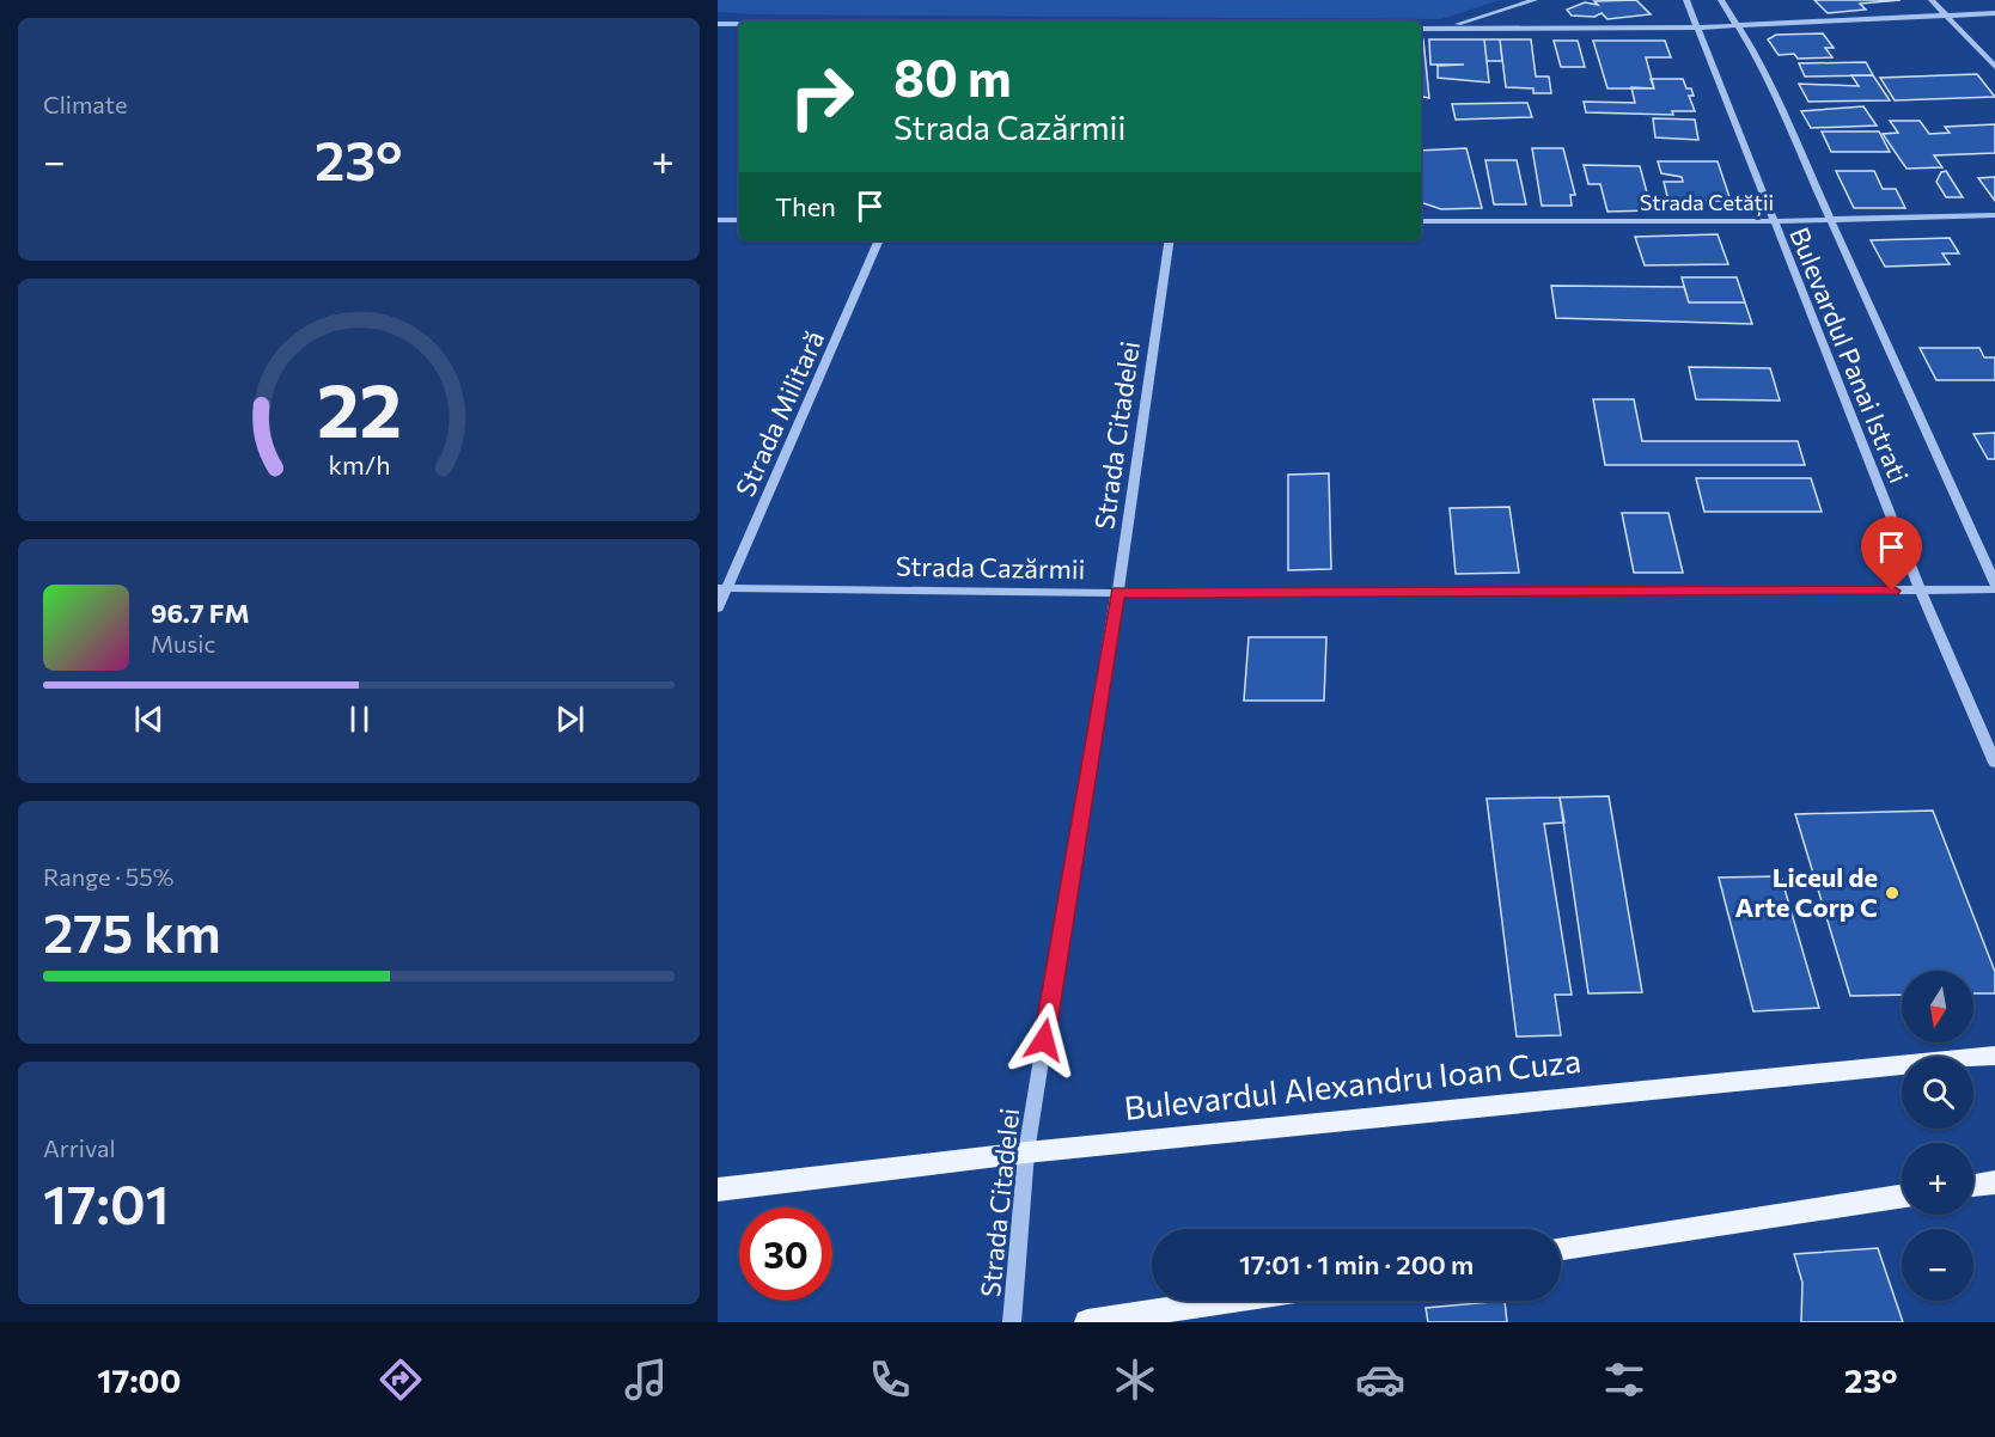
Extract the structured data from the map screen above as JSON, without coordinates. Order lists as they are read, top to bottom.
{
  "streets": {
    "main road": ["Bulevardul Alexandru Ioan Cuza"],
    "street": [
      "Strada Cetății",
      "Bulevardul Panai Istrati",
      "Strada Militară",
      "Strada Citadelei",
      "Strada Cazărmii"
    ]
  },
  "crossings": [
    ["Strada Cetății", "Bulevardul Panai Istrati"],
    ["Bulevardul Panai Istrati", "Strada Cazărmii"],
    ["Strada Militară", "Strada Cazărmii"],
    ["Strada Citadelei", "Strada Cazărmii"],
    ["Strada Citadelei", "Bulevardul Alexandru Ioan Cuza"]
  ],
  "places": ["Liceul de Arte Corp C"],
  "north": "bottom",
  "page": {
    "tile": [
      "Climate",
      ["Range · 55%", "275 km"],
      ["Arrival", "17:01"]
    ],
    "turn": ["80 m", "Strada Cazărmii"],
    "heat": ["−", "23°", "+"],
    "then": "Then",
    "song": ["96.7 FM", "Music"],
    "map_buttons": ["+", "−"],
    "limit": "30",
    "trip": "17:01 · 1 min · 200 m",
    "tabs": ["17:00", "23°"],
    "gauge": ["22", "km/h"]
  }
}
